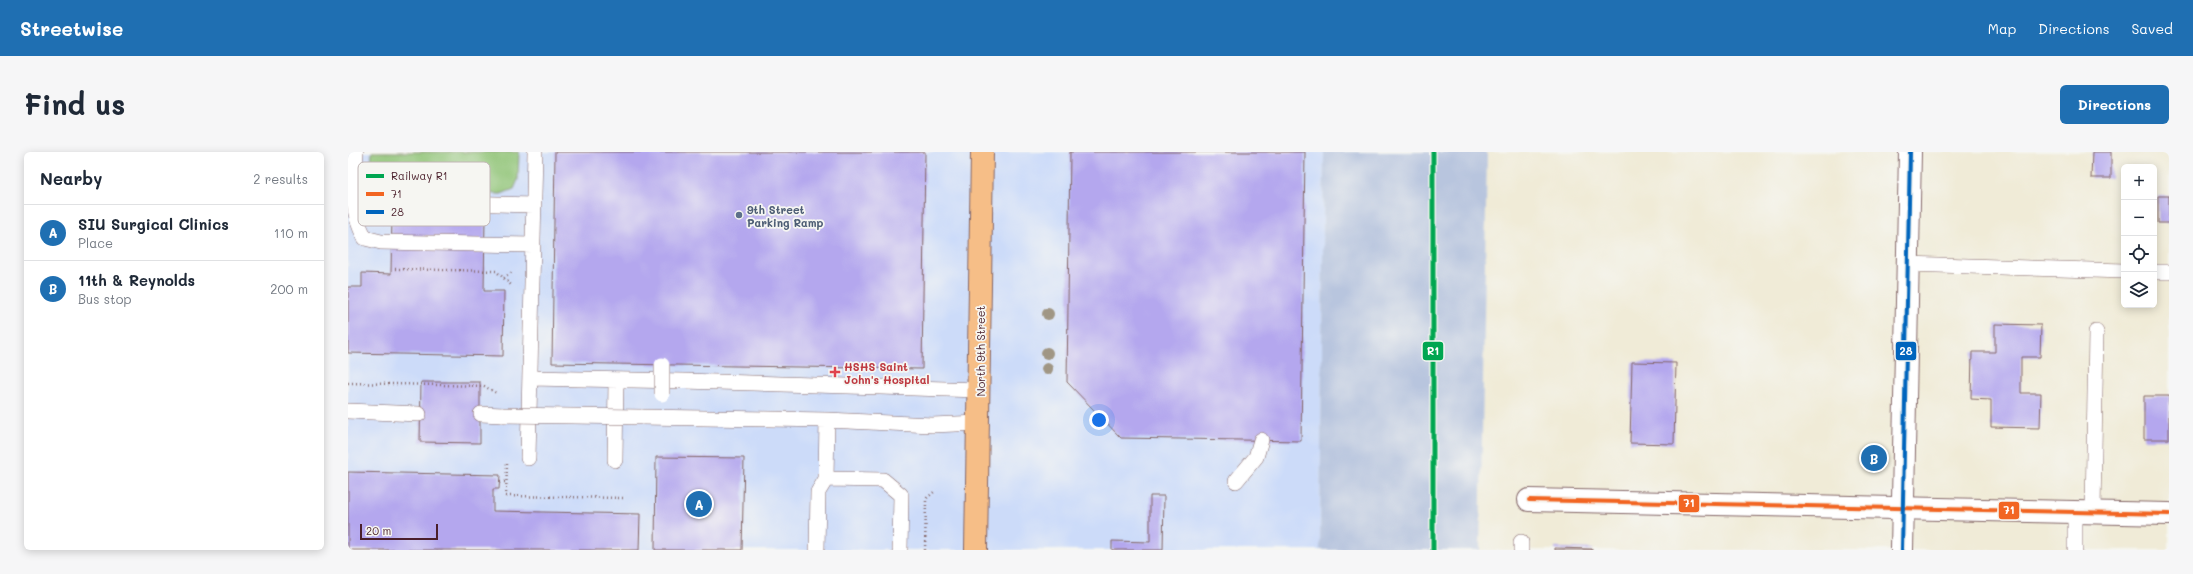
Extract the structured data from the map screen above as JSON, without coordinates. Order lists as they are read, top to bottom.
{
  "streets": {
    "main road": ["North 9th Street"]
  },
  "places": {
    "other": ["9th Street Parking Ramp"],
    "health": ["HSHS Saint John's Hospital"]
  },
  "lines": ["rail line R1", "transit line 28", "transit line 71"],
  "legend": ["Railway R1", "71", "28"],
  "scale_bar": "20 m",
  "page": {
    "header": "Streetwise",
    "nav": ["Map", "Directions", "Saved"],
    "buttons": "Directions",
    "title": "Find us",
    "heading": ["Nearby", "2 results"],
    "map_buttons": ["+", "−"],
    "list": [
      {
        "mark": "A",
        "name": "SIU Surgical Clinics",
        "note": "Place",
        "value": "110 m"
      },
      {
        "mark": "B",
        "name": "11th & Reynolds",
        "note": "Bus stop",
        "value": "200 m"
      }
    ],
    "pins": ["B", "A"],
    "scale": "20 m"
  }
}
